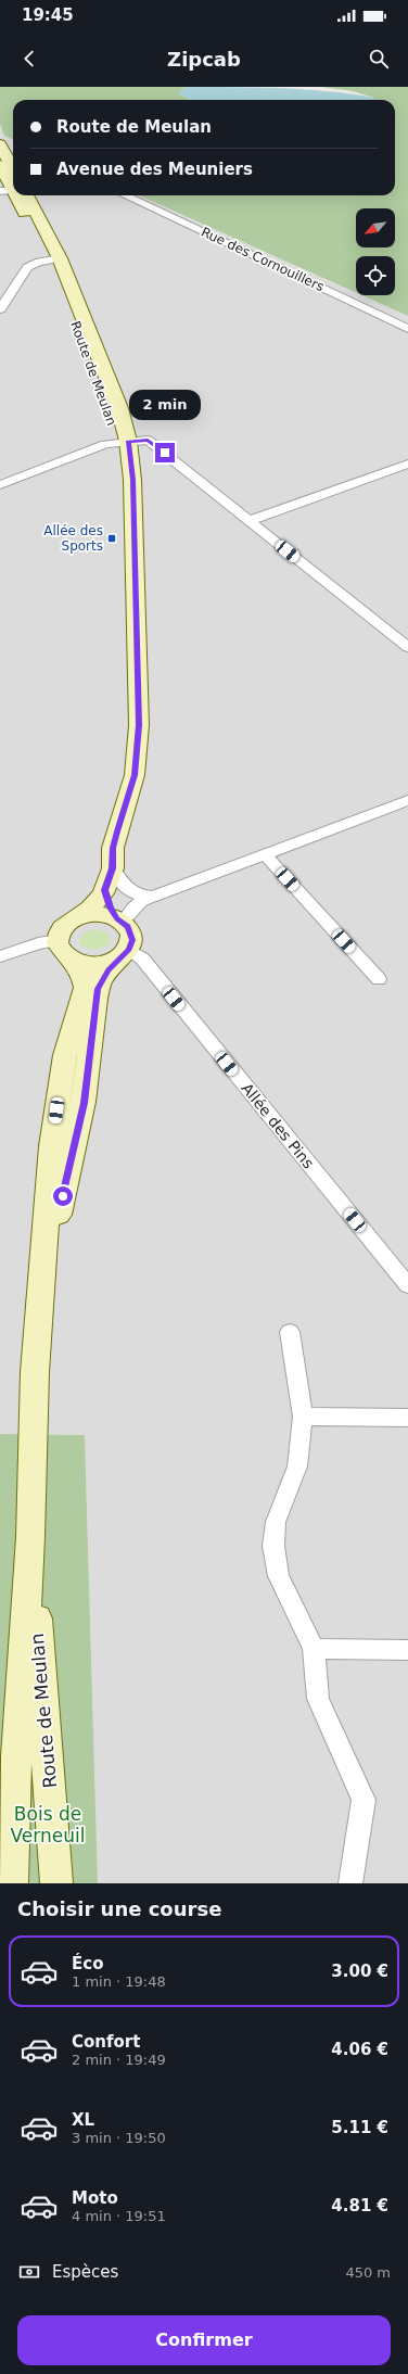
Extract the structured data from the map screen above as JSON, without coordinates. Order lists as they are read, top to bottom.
{
  "streets": {
    "main road": ["Route de Meulan"],
    "street": ["Rue des Cornouillers", "Allée des Pins"]
  },
  "crossings": [
    ["Route de Meulan", "Allée des Pins"]
  ],
  "parks": ["Bois de Verneuil"],
  "places": {
    "transit": ["Allée des Sports"]
  },
  "north": "bottom left",
  "page": {
    "status": "19:45",
    "header": "Zipcab",
    "banner": ["Route de Meulan", "Avenue des Meuniers"],
    "bubble": "2 min",
    "heading": "Choisir une course",
    "list": [
      {
        "name": "Éco",
        "note": "1 min · 19:48",
        "value": "3.00 €"
      },
      {
        "name": "Confort",
        "note": "2 min · 19:49",
        "value": "4.06 €"
      },
      {
        "name": "XL",
        "note": "3 min · 19:50",
        "value": "5.11 €"
      },
      {
        "name": "Moto",
        "note": "4 min · 19:51",
        "value": "4.81 €"
      }
    ],
    "pay": ["Espèces", "450 m"],
    "buttons": "Confirmer"
  }
}
